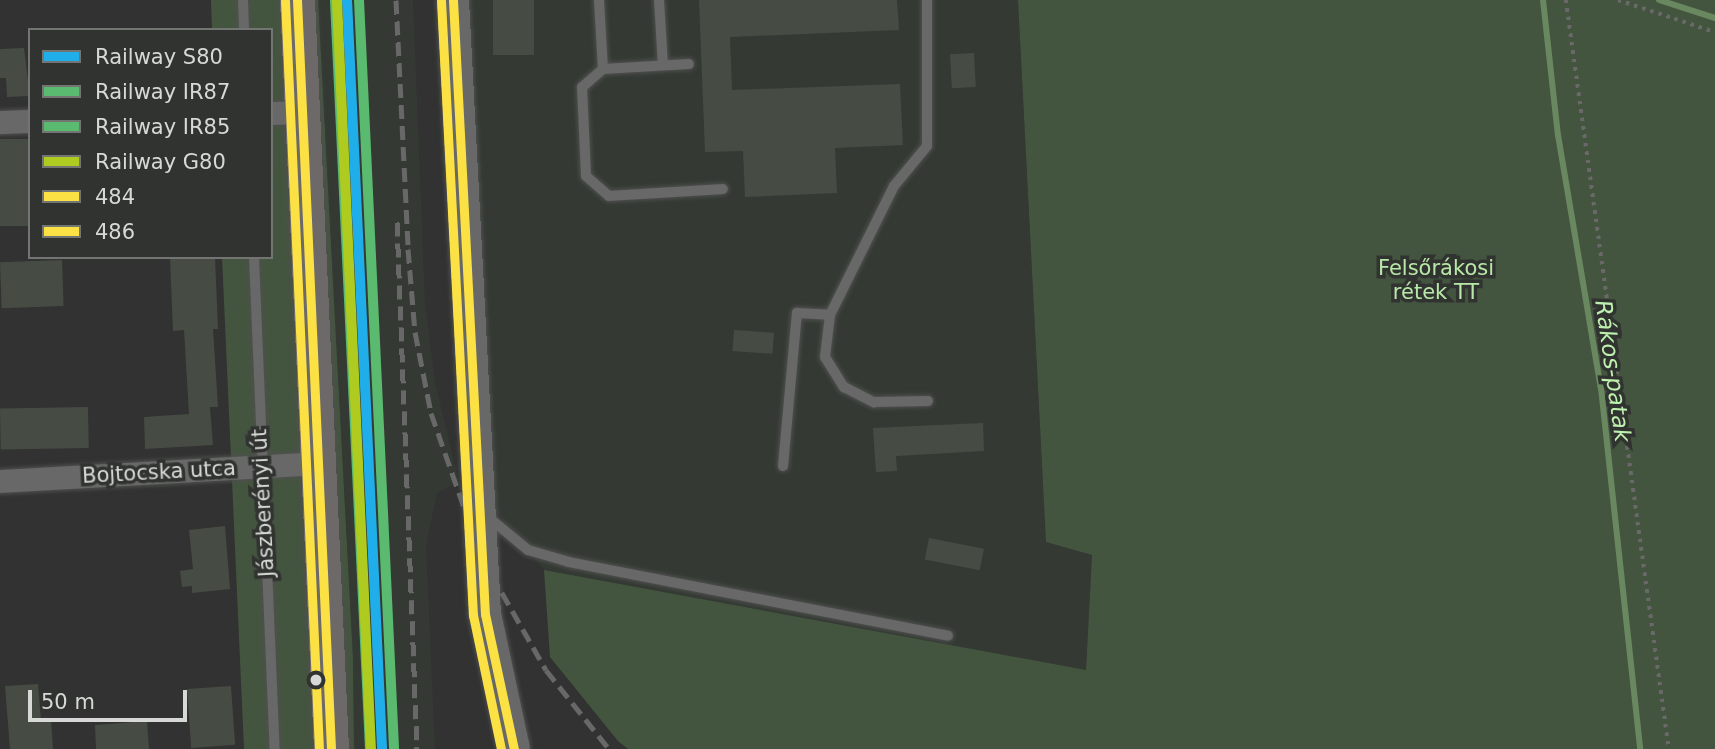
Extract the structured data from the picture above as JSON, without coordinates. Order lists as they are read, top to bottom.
{
  "streets": {
    "street": ["Bojtocska utca"],
    "lane": ["Jászberényi út"]
  },
  "crossings": [
    ["Bojtocska utca", "Jászberényi út"]
  ],
  "water": ["Rákos-patak"],
  "parks": ["Felsőrákosi rétek TT"],
  "lines": [
    "rail line S80",
    "rail line IR85",
    "transit line 484",
    "rail line IR87",
    "rail line G80",
    "transit line 486"
  ],
  "legend": [
    "Railway S80",
    "Railway IR87",
    "Railway IR85",
    "Railway G80",
    "484",
    "486"
  ],
  "scale_bar": "50 m"
}
